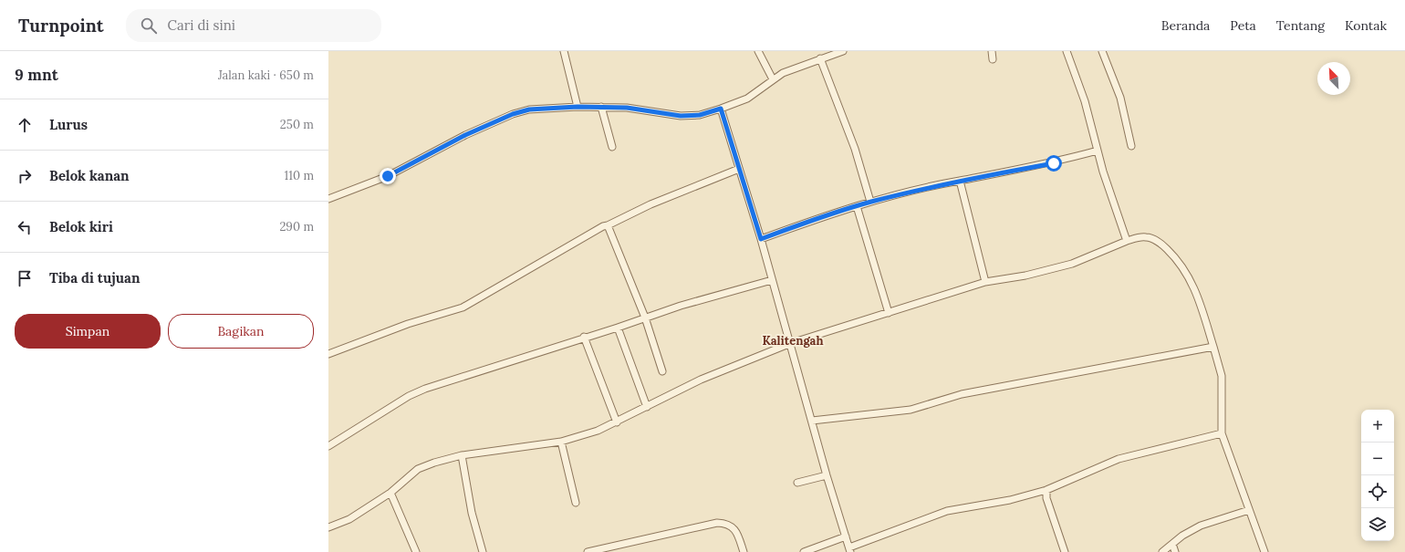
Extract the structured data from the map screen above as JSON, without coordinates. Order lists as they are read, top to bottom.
{
  "districts": ["Kalitengah"],
  "north": "top left",
  "page": {
    "header": "Turnpoint",
    "search": "Cari di sini",
    "nav": [
      "Beranda",
      "Peta",
      "Tentang",
      "Kontak"
    ],
    "heading": ["9 mnt", "Jalan kaki · 650 m"],
    "list": [
      ["Lurus", "250 m"],
      ["Belok kanan", "110 m"],
      ["Belok kiri", "290 m"],
      "Tiba di tujuan"
    ],
    "buttons": ["Simpan", "Bagikan"],
    "map_buttons": ["+", "−"]
  }
}
